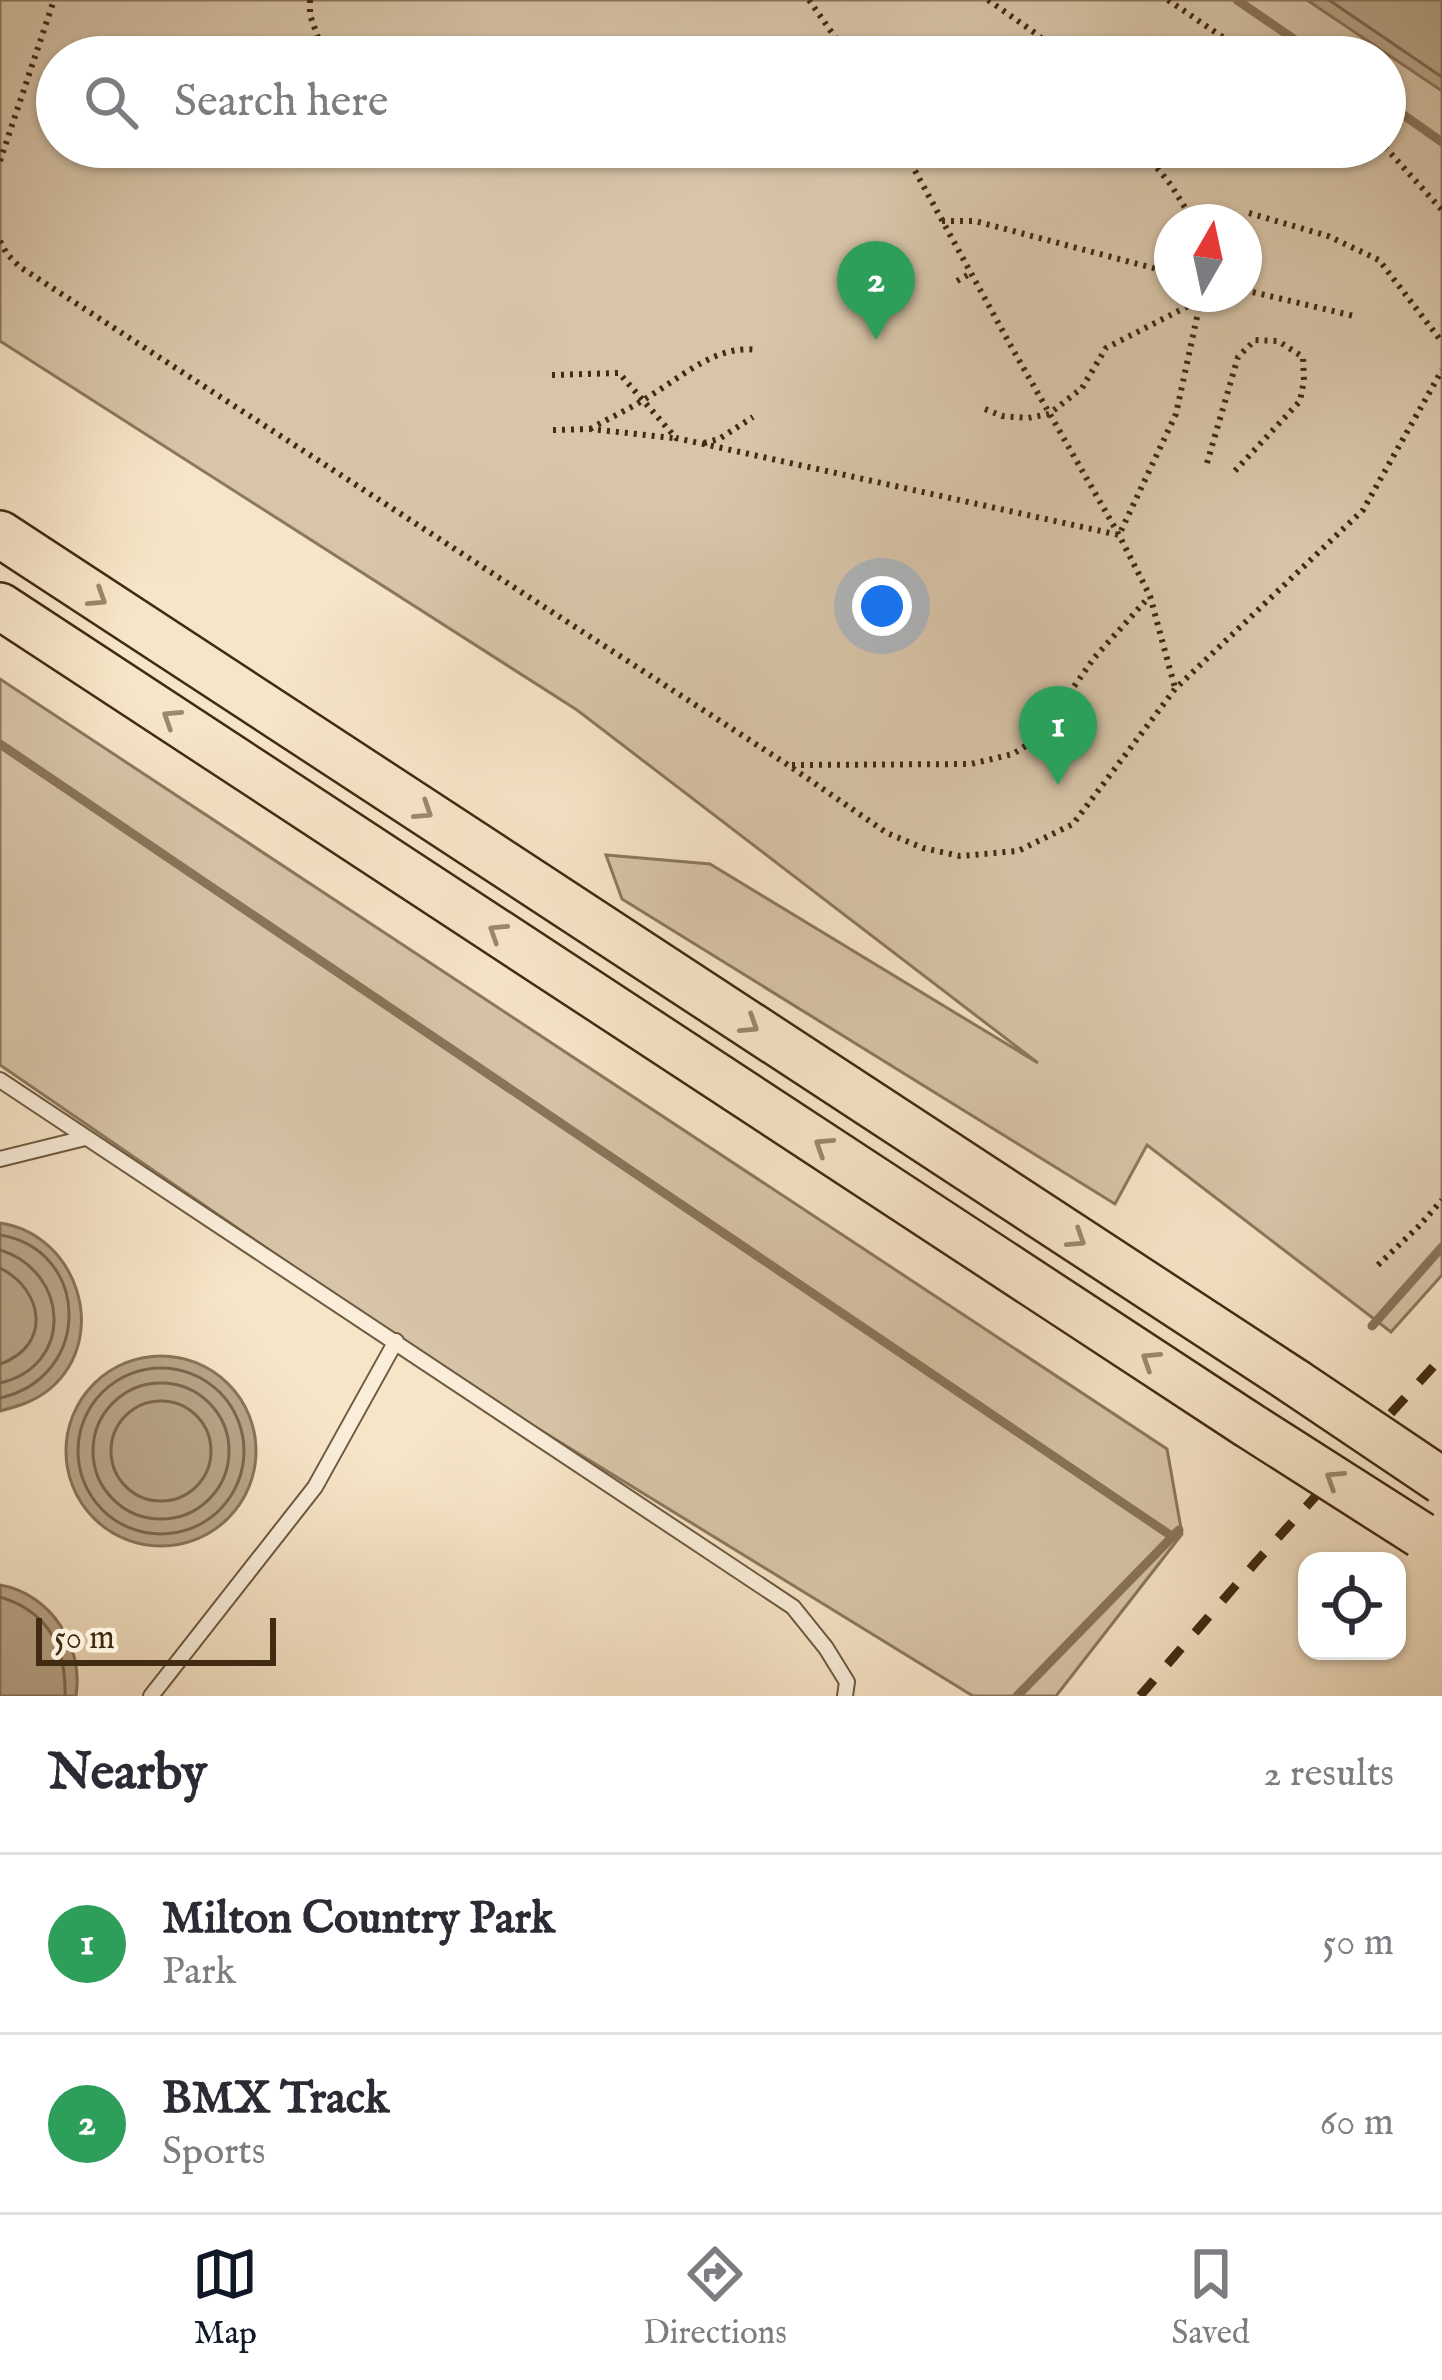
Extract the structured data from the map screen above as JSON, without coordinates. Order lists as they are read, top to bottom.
{
  "scale_bar": "50 m",
  "north": "top",
  "page": {
    "search": "Search here",
    "pins": ["2", "1"],
    "scale": "50 m",
    "heading": ["Nearby", "2 results"],
    "list": [
      {
        "mark": "1",
        "name": "Milton Country Park",
        "note": "Park",
        "value": "50 m"
      },
      {
        "mark": "2",
        "name": "BMX Track",
        "note": "Sports",
        "value": "60 m"
      }
    ],
    "nav": ["Map", "Directions", "Saved"]
  }
}
